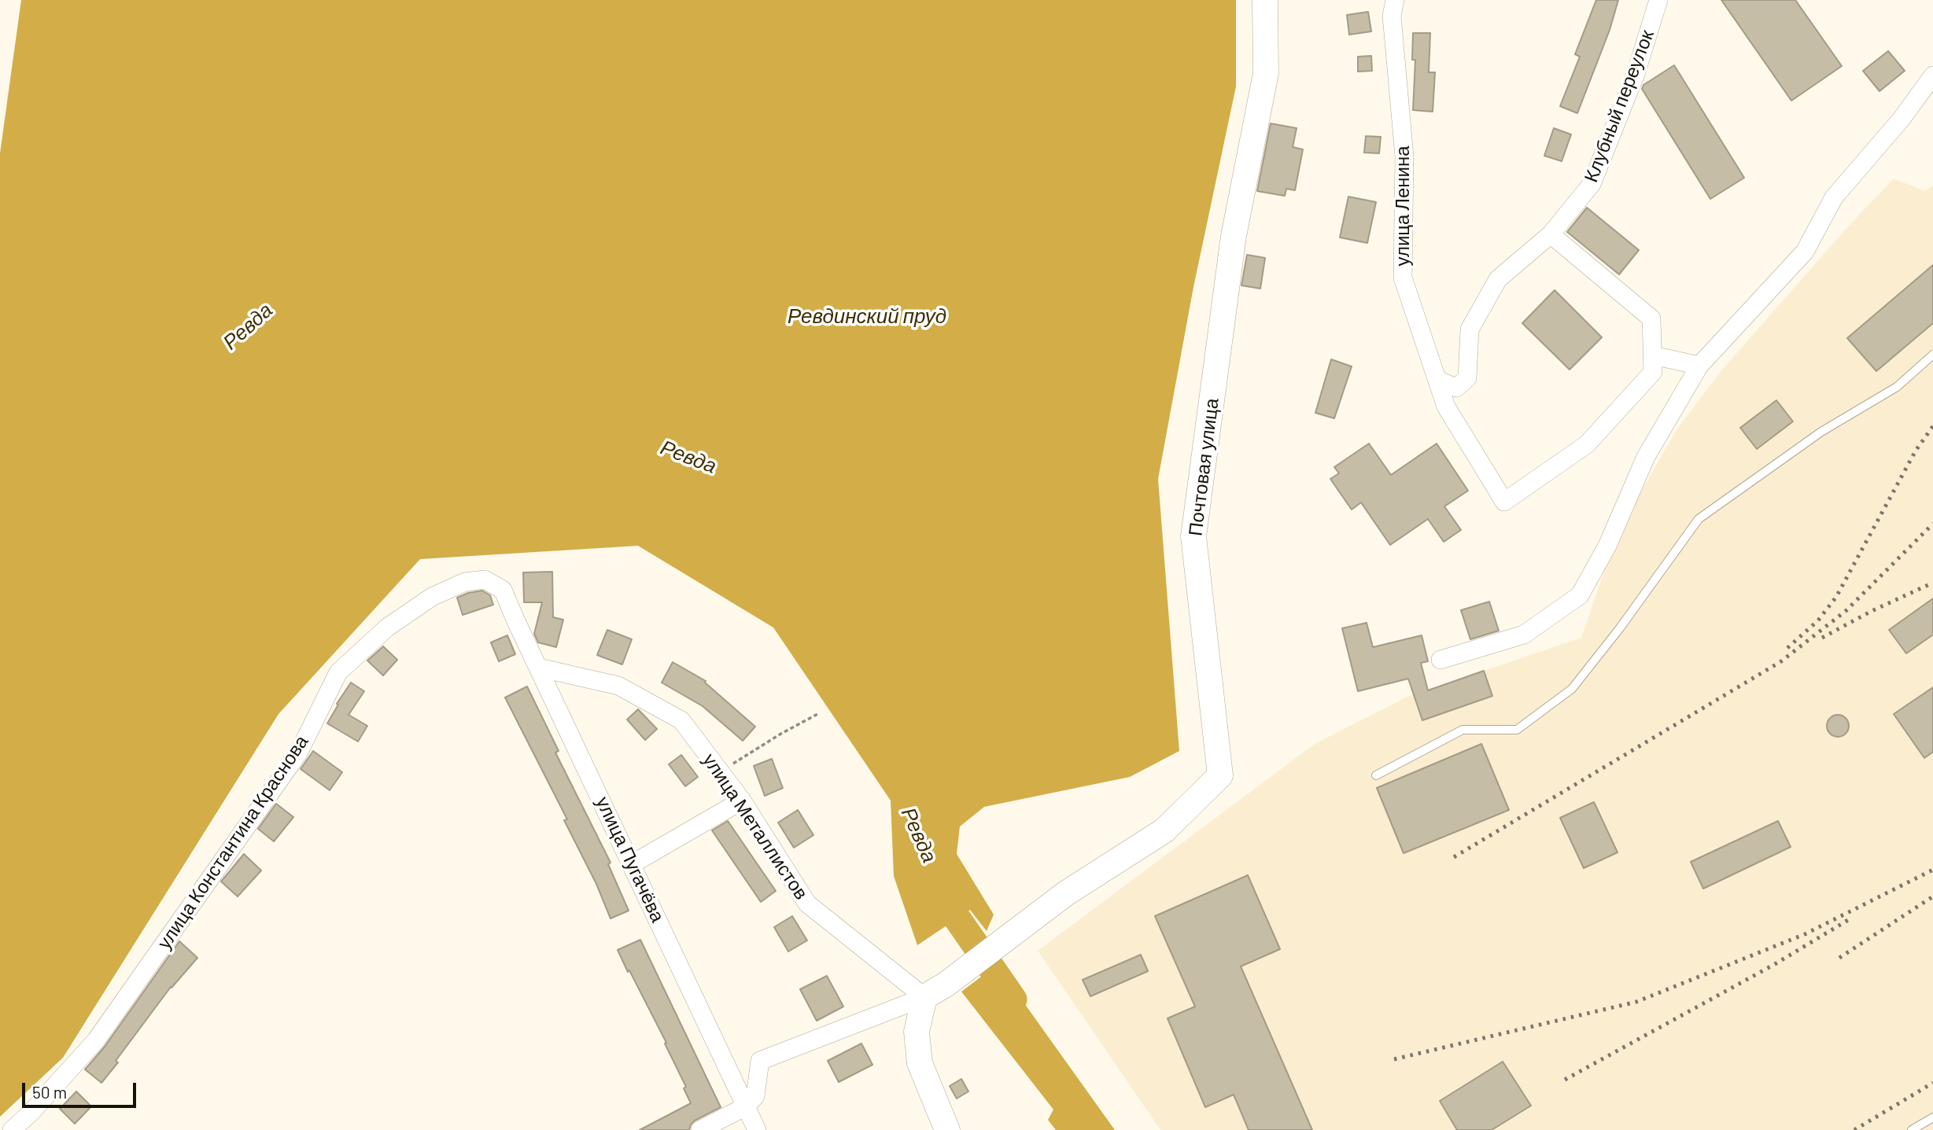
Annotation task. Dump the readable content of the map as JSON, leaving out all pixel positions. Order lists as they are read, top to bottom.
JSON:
{
  "streets": {
    "street": [
      "Клубный переулок",
      "улица Ленина",
      "Почтовая улица",
      "улица Металлистов",
      "улица Константина Краснова",
      "улица Пугачёва"
    ]
  },
  "crossings": [
    ["Клубный переулок", "улица Ленина"],
    ["Почтовая улица", "улица Металлистов"],
    ["улица Металлистов", "улица Пугачёва"],
    ["улица Константина Краснова", "улица Пугачёва"]
  ],
  "water": ["Ревдинский пруд", "Ревда"],
  "scale_bar": "50 m"
}
